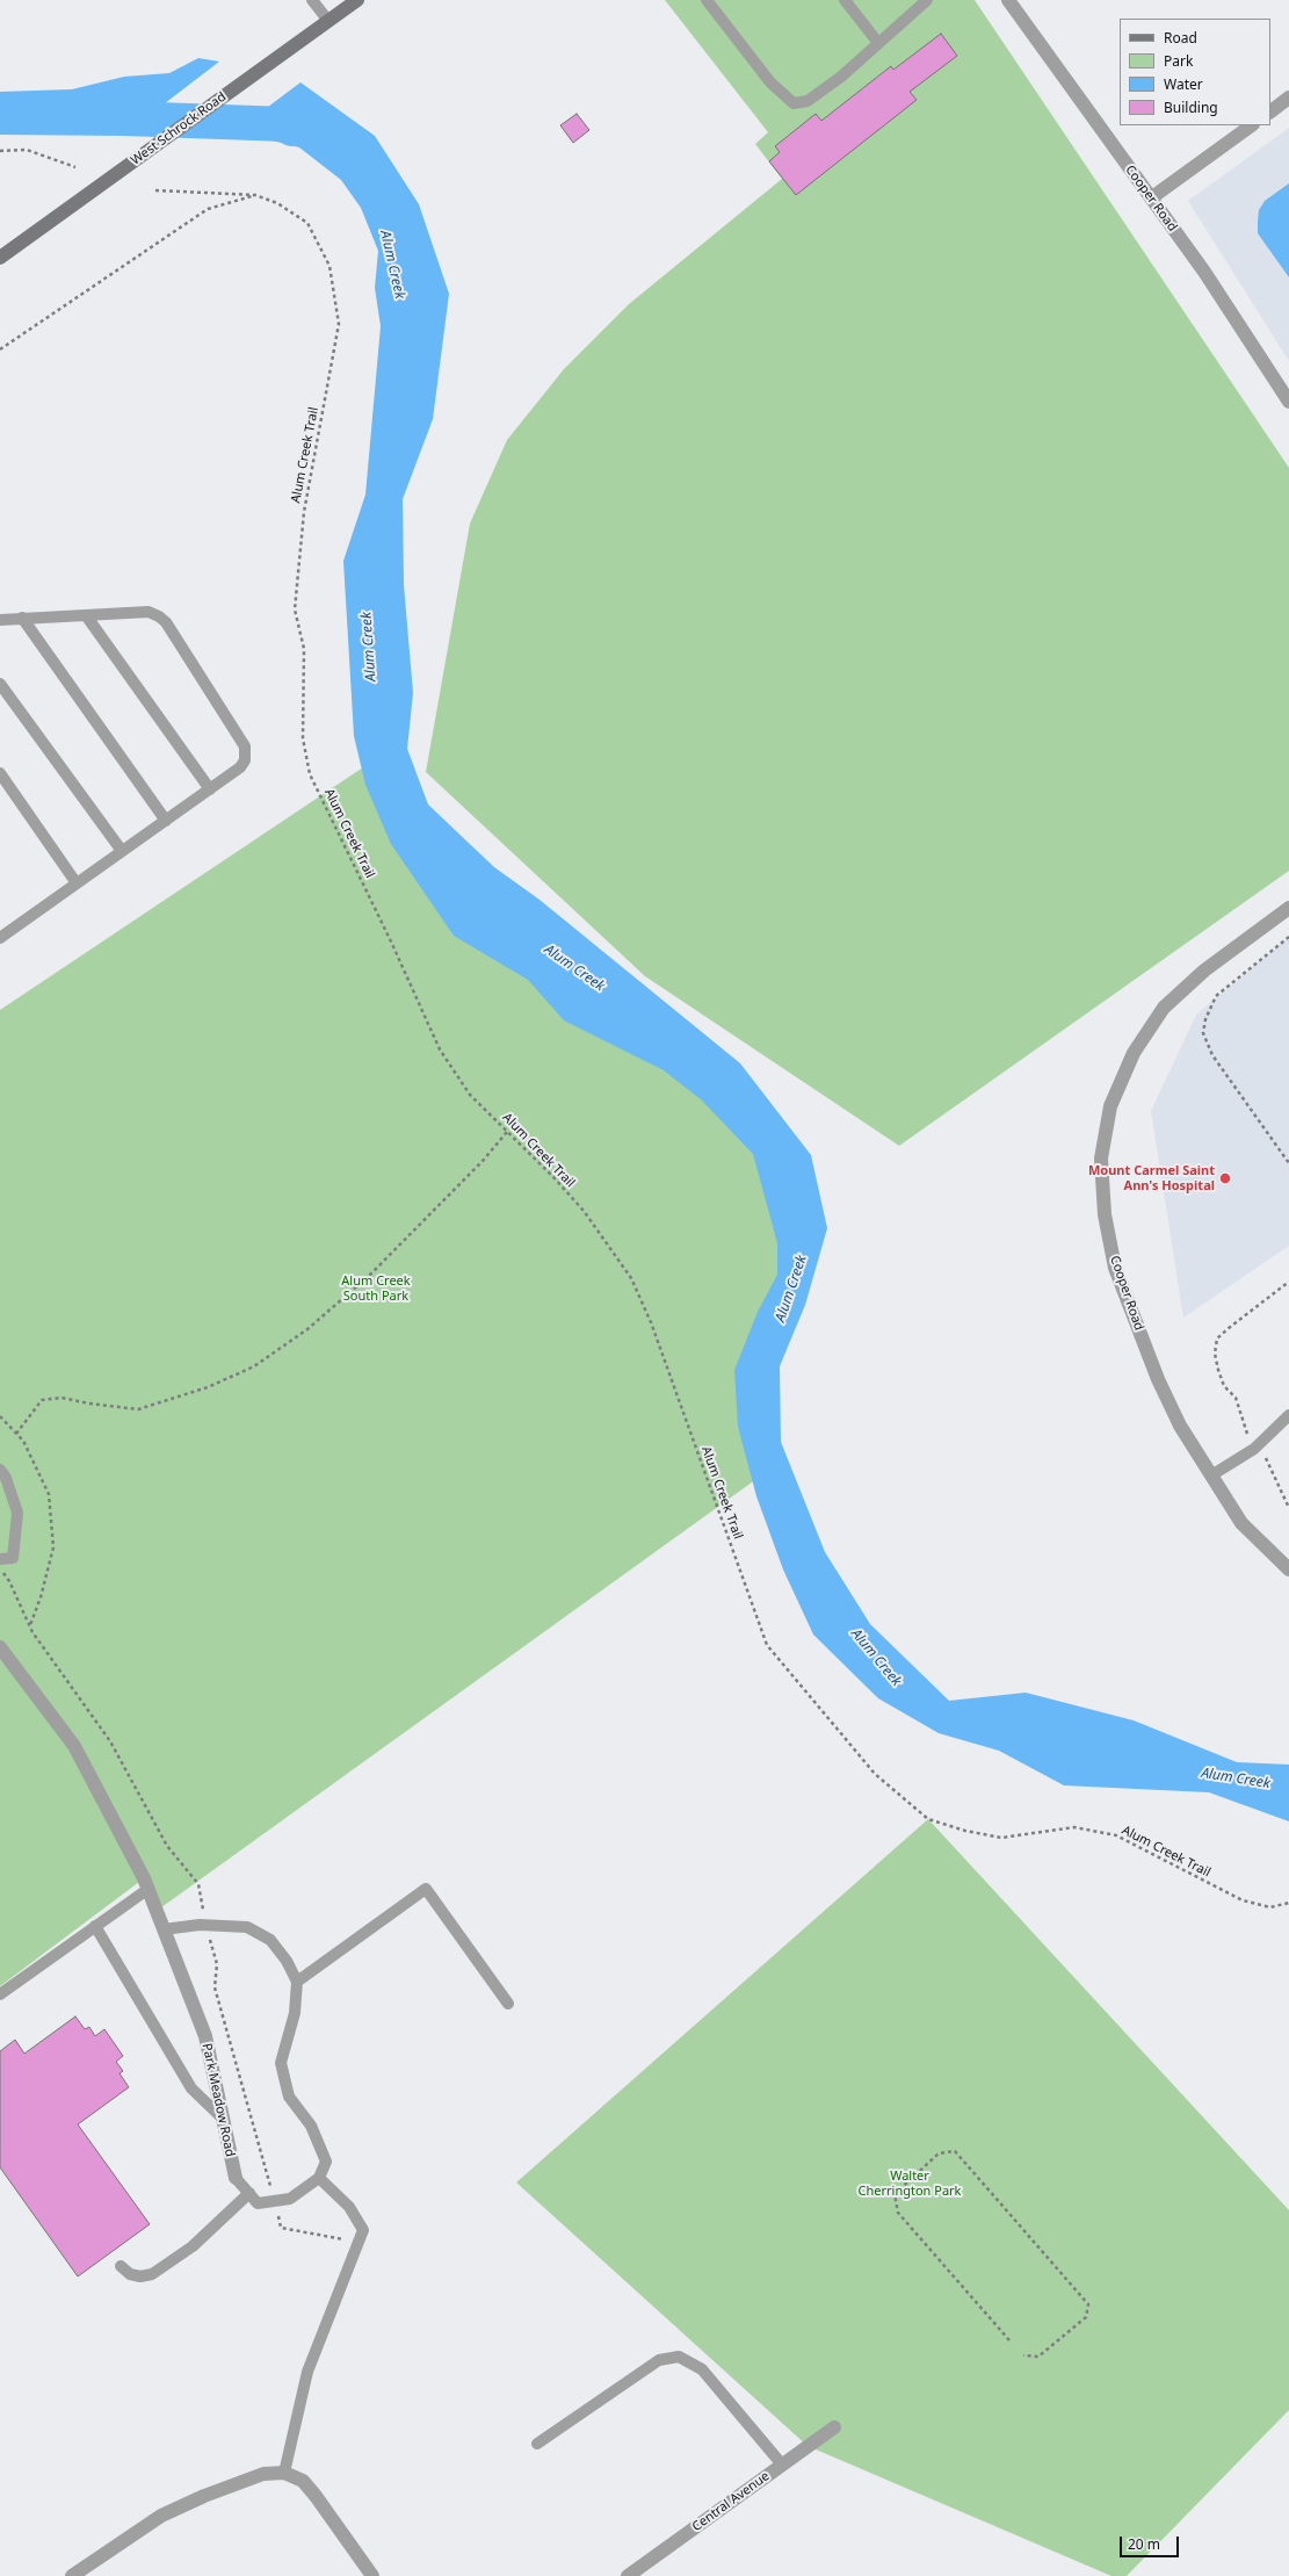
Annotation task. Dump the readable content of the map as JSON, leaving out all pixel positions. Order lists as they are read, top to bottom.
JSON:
{
  "streets": {
    "main road": ["West Schrock Road"],
    "street": ["Cooper Road", "Park Meadow Road", "Central Avenue"],
    "path": ["Alum Creek Trail"]
  },
  "water": ["Alum Creek"],
  "parks": ["Alum Creek South Park", "Walter Cherrington Park"],
  "places": ["Mount Carmel Saint Ann's Hospital"],
  "legend": [
    "Road",
    "Park",
    "Water",
    "Building"
  ],
  "scale_bar": "20 m"
}
